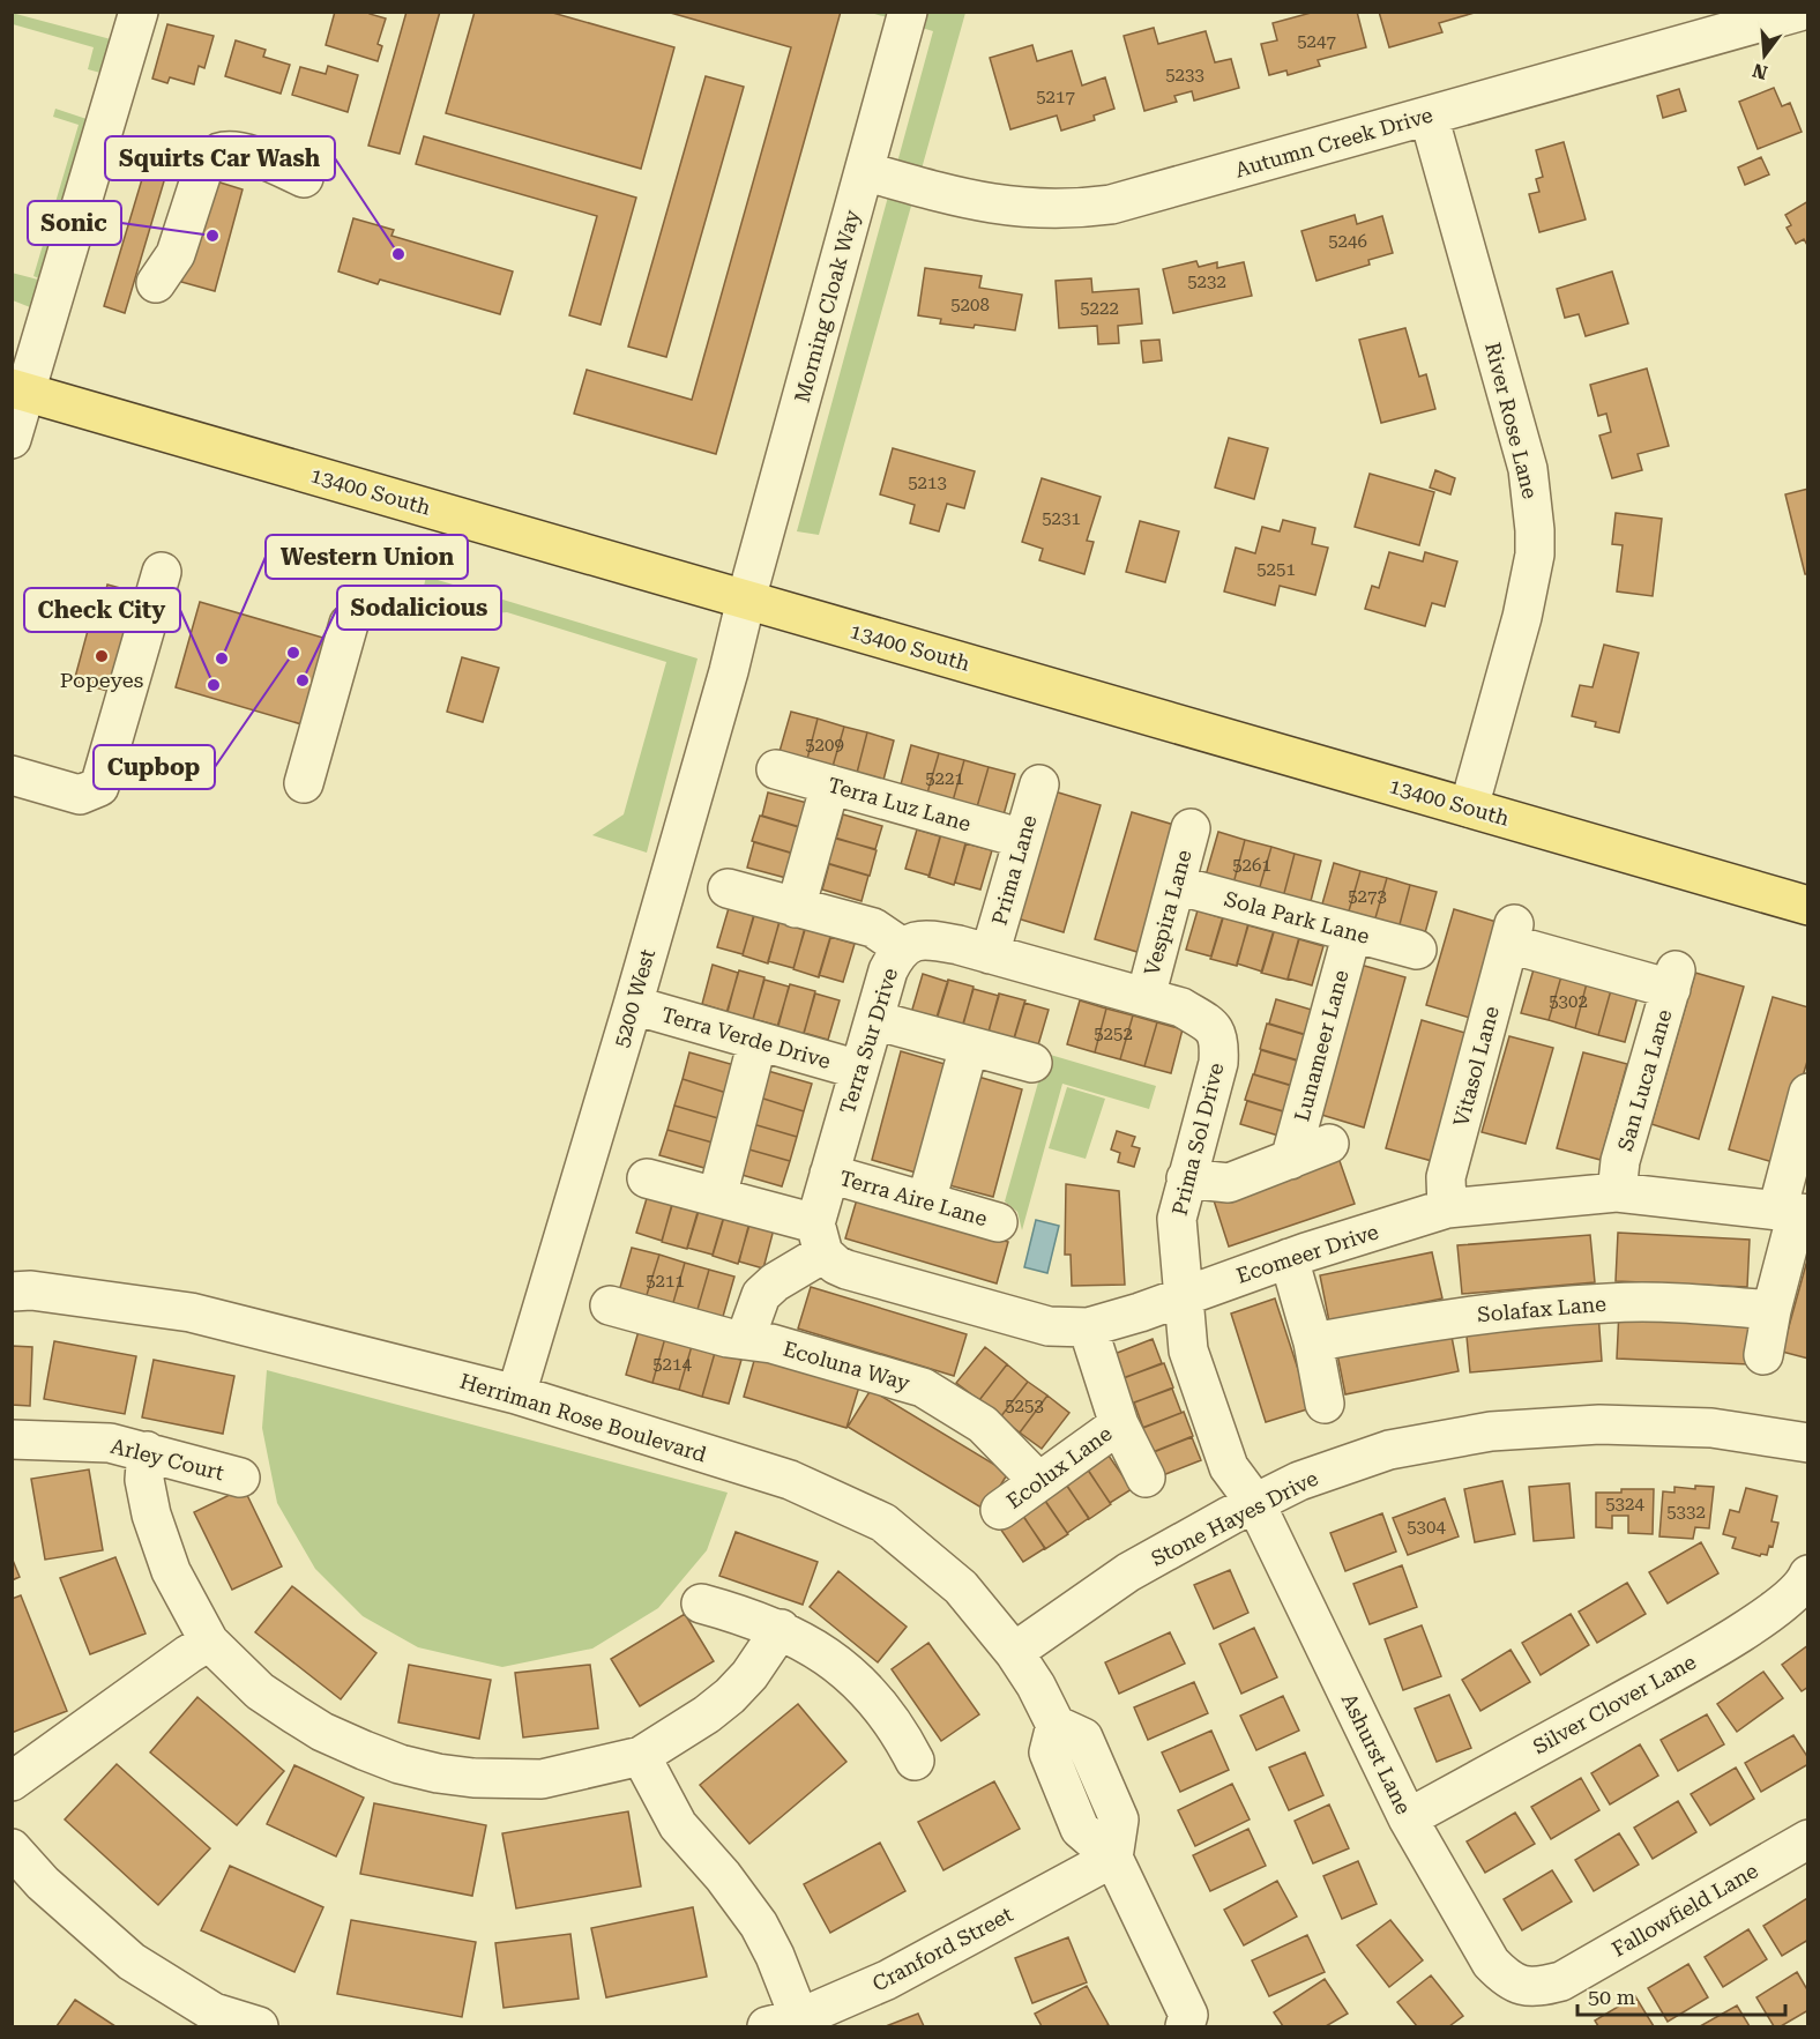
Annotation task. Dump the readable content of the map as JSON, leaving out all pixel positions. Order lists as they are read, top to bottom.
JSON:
{
  "streets": {
    "main road": ["13400 South"],
    "street": [
      "Autumn Creek Drive",
      "Morning Cloak Way",
      "River Rose Lane",
      "Terra Luz Lane",
      "Prima Lane",
      "Vespira Lane",
      "Sola Park Lane",
      "5200 West",
      "Terra Verde Drive",
      "Terra Sur Drive",
      "Lunameer Lane",
      "Vitasol Lane",
      "San Luca Lane",
      "Prima Sol Drive",
      "Terra Aire Lane",
      "Ecomeer Drive",
      "Solafax Lane",
      "Ecoluna Way",
      "Herriman Rose Boulevard",
      "Arley Court",
      "Ecolux Lane",
      "Stone Hayes Drive",
      "Silver Clover Lane",
      "Ashurst Lane",
      "Fallowfield Lane",
      "Cranford Street"
    ]
  },
  "crossings": [
    ["Autumn Creek Drive", "Morning Cloak Way"],
    ["Autumn Creek Drive", "River Rose Lane"],
    ["Morning Cloak Way", "13400 South"],
    ["Morning Cloak Way", "5200 West"],
    ["River Rose Lane", "13400 South"],
    ["13400 South", "5200 West"],
    ["Terra Luz Lane", "Prima Lane"],
    ["Prima Lane", "Terra Sur Drive"],
    ["Vespira Lane", "Sola Park Lane"],
    ["Vespira Lane", "Terra Sur Drive"],
    ["Sola Park Lane", "Lunameer Lane"],
    ["5200 West", "Terra Verde Drive"],
    ["5200 West", "Herriman Rose Boulevard"],
    ["Terra Verde Drive", "Terra Sur Drive"],
    ["Terra Sur Drive", "Prima Sol Drive"],
    ["Terra Sur Drive", "Terra Aire Lane"],
    ["Terra Sur Drive", "Ecomeer Drive"],
    ["Lunameer Lane", "Prima Sol Drive"],
    ["Vitasol Lane", "San Luca Lane"],
    ["Vitasol Lane", "Ecomeer Drive"],
    ["San Luca Lane", "Ecomeer Drive"],
    ["Prima Sol Drive", "Ecomeer Drive"],
    ["Prima Sol Drive", "Stone Hayes Drive"],
    ["Prima Sol Drive", "Ashurst Lane"],
    ["Ecoluna Way", "Ecolux Lane"],
    ["Herriman Rose Boulevard", "Stone Hayes Drive"],
    ["Herriman Rose Boulevard", "Cranford Street"],
    ["Stone Hayes Drive", "Ashurst Lane"],
    ["Silver Clover Lane", "Ashurst Lane"],
    ["Ashurst Lane", "Fallowfield Lane"]
  ],
  "places": [
    "Sonic",
    "Squirts Car Wash",
    "Cupbop",
    "Popeyes",
    "Western Union",
    "Sodalicious",
    "Check City"
  ],
  "house_numbers": [
    "5247",
    "5233",
    "5217",
    "5246",
    "5232",
    "5208",
    "5222",
    "5213",
    "5231",
    "5251",
    "5209",
    "5221",
    "5261",
    "5273",
    "5302",
    "5252",
    "5211",
    "5214",
    "5253",
    "5324",
    "5332",
    "5304"
  ],
  "scale_bar": "50 m",
  "north": "bottom"
}
